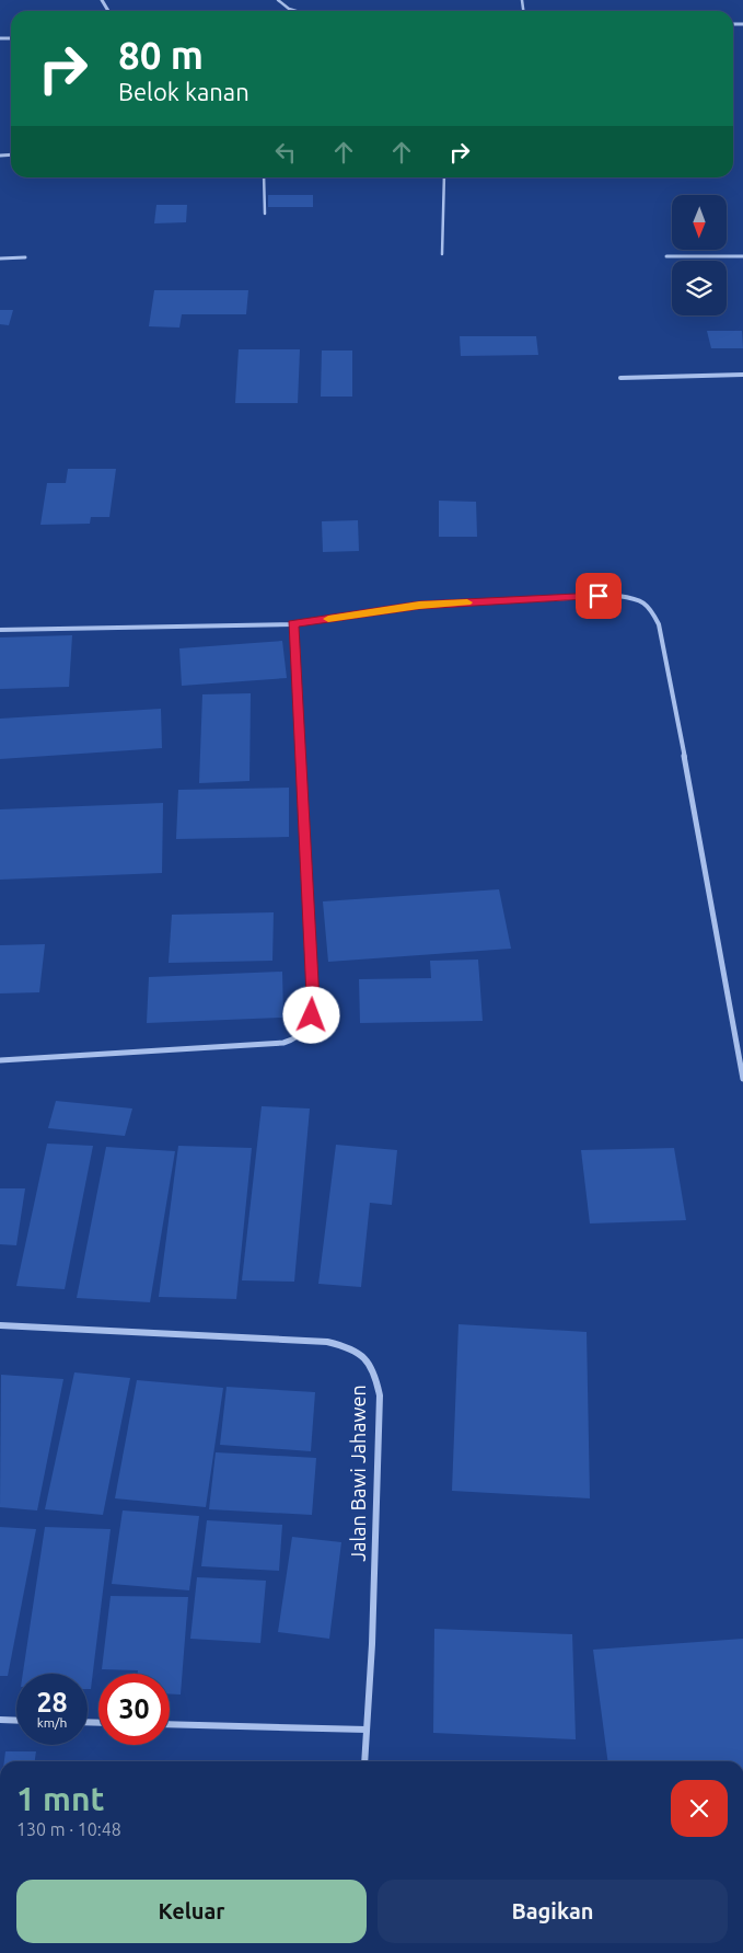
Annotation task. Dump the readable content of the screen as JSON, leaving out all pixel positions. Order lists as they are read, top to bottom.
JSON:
{
  "streets": {
    "street": ["Jalan Bawi Jahawen"]
  },
  "north": "bottom",
  "page": {
    "turn": ["80 m", "Belok kanan"],
    "speed": "28 km/h",
    "limit": "30",
    "heading": ["1 mnt", "130 m · 10:48"],
    "buttons": ["Keluar", "Bagikan"]
  }
}
